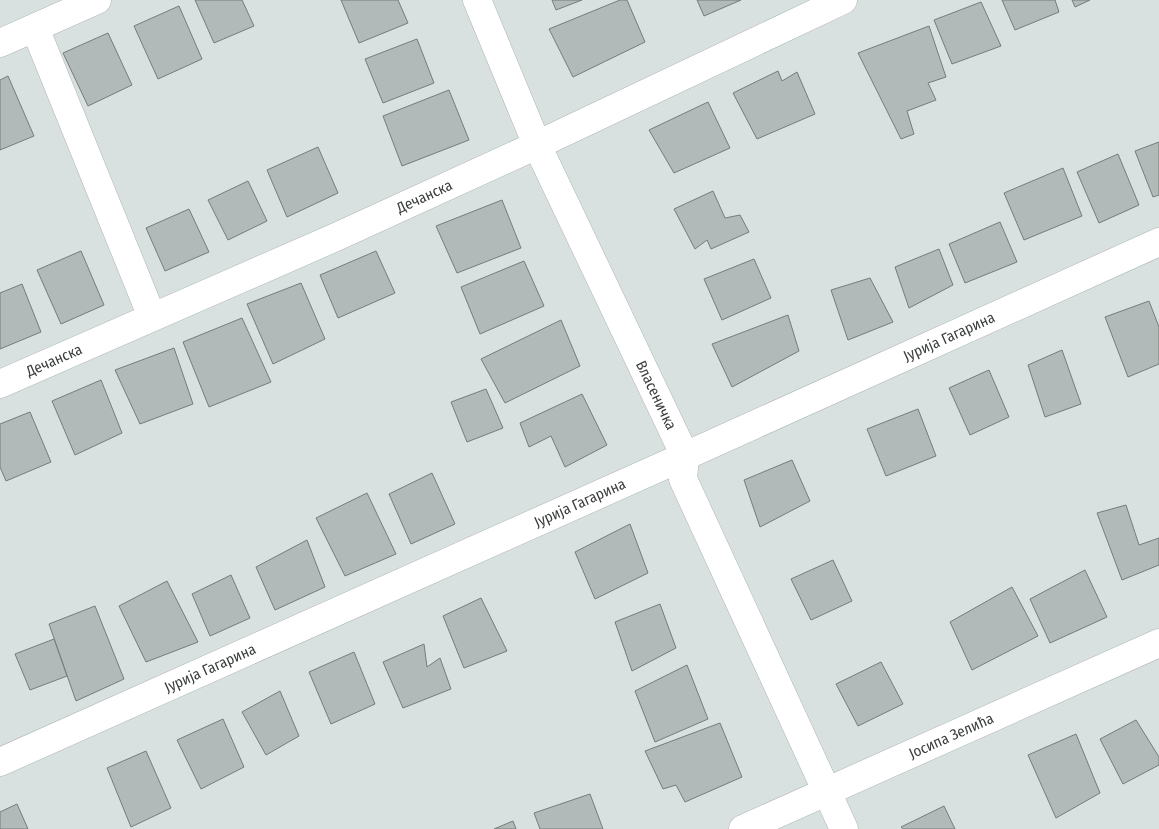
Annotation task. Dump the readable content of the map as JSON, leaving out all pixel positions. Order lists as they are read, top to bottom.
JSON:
{
  "streets": {
    "street": [
      "Дечанска",
      "Јурија Гагарина",
      "Власеничка",
      "Јосипа Зелића"
    ]
  },
  "crossings": [
    ["Дечанска", "Власеничка"],
    ["Јурија Гагарина", "Власеничка"],
    ["Власеничка", "Јосипа Зелића"]
  ]
}
